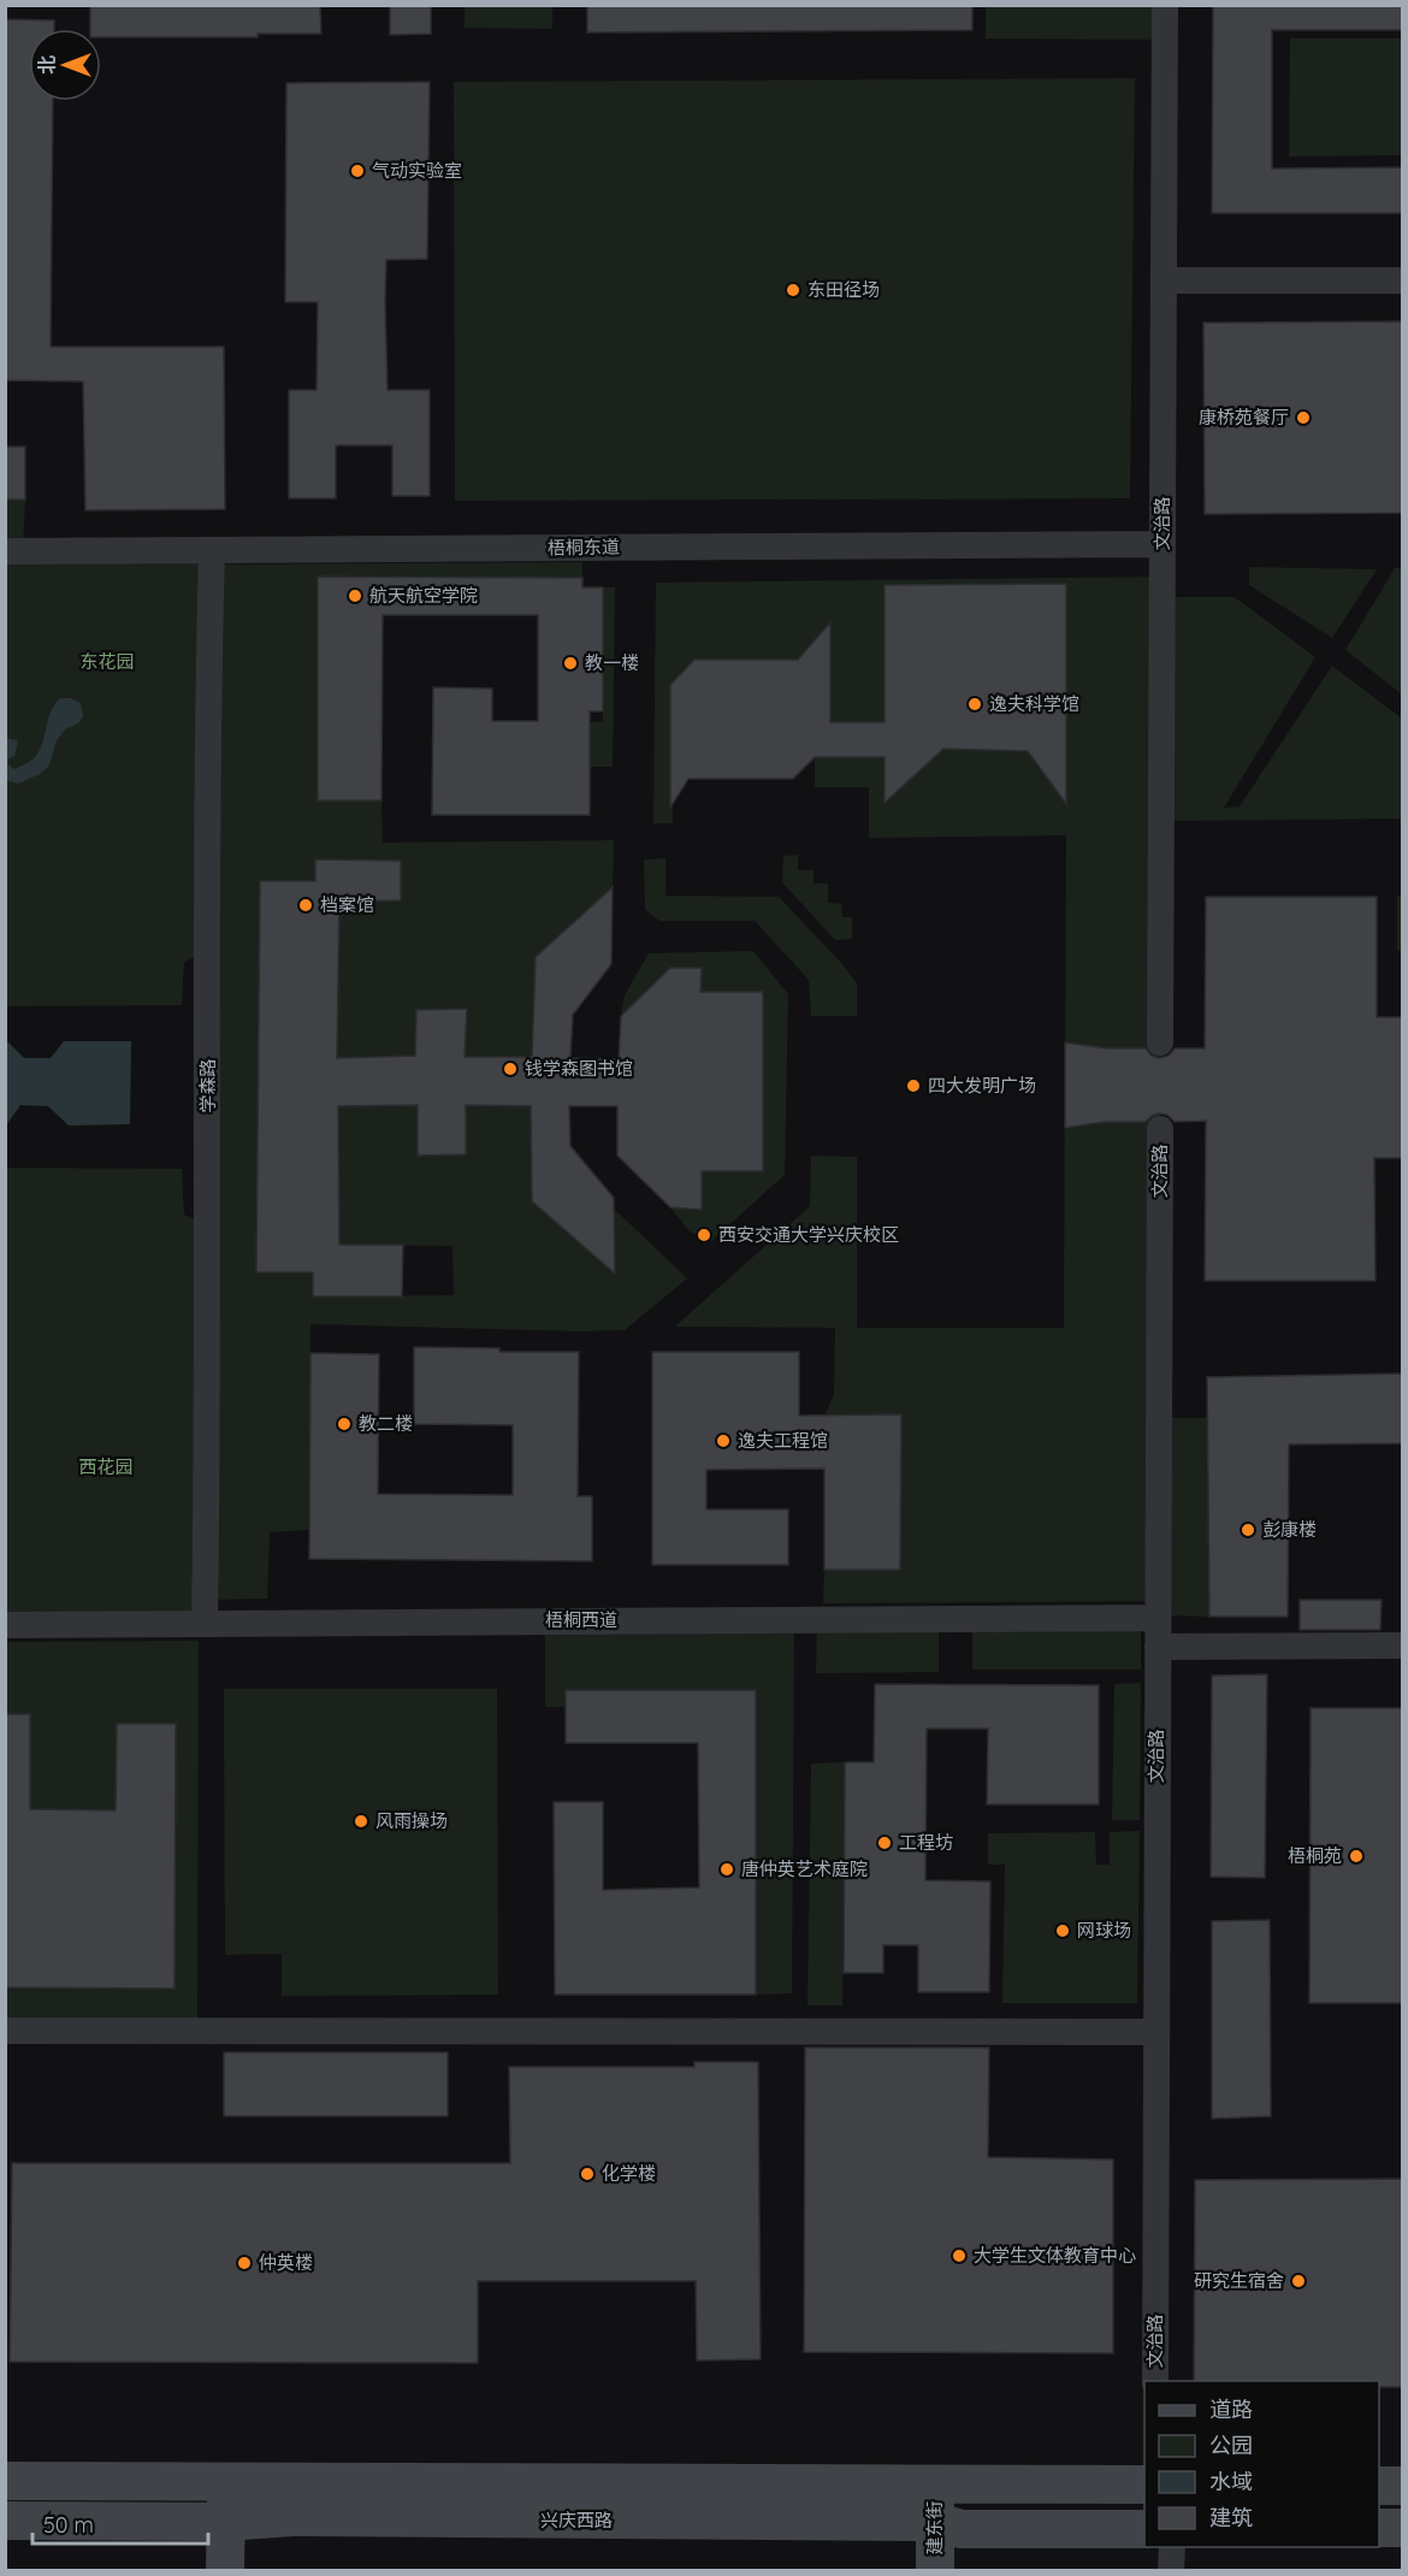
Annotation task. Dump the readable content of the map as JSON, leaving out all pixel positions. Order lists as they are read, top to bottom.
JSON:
{
  "streets": {
    "main road": ["兴庆西路", "建东街"],
    "street": [
      "文治路",
      "梧桐东道",
      "学森路",
      "梧桐西道"
    ]
  },
  "crossings": [
    ["文治路", "梧桐东道"],
    ["文治路", "梧桐西道"],
    ["梧桐东道", "学森路"],
    ["学森路", "梧桐西道"],
    ["兴庆西路", "建东街"]
  ],
  "parks": ["东花园", "西花园"],
  "places": [
    "气动实验室",
    "东田径场",
    "康桥苑餐厅",
    "航天航空学院",
    "教一楼",
    "逸夫科学馆",
    "档案馆",
    "钱学森图书馆",
    "四大发明广场",
    "西安交通大学兴庆校区",
    "教二楼",
    "逸夫工程馆",
    "彭康楼",
    "风雨操场",
    "工程坊",
    "梧桐苑",
    "唐仲英艺术庭院",
    "网球场",
    "化学楼",
    "大学生文体教育中心",
    "仲英楼",
    "研究生宿舍"
  ],
  "legend": [
    "道路",
    "公园",
    "水域",
    "建筑"
  ],
  "scale_bar": "50 m",
  "north": "left"
}
